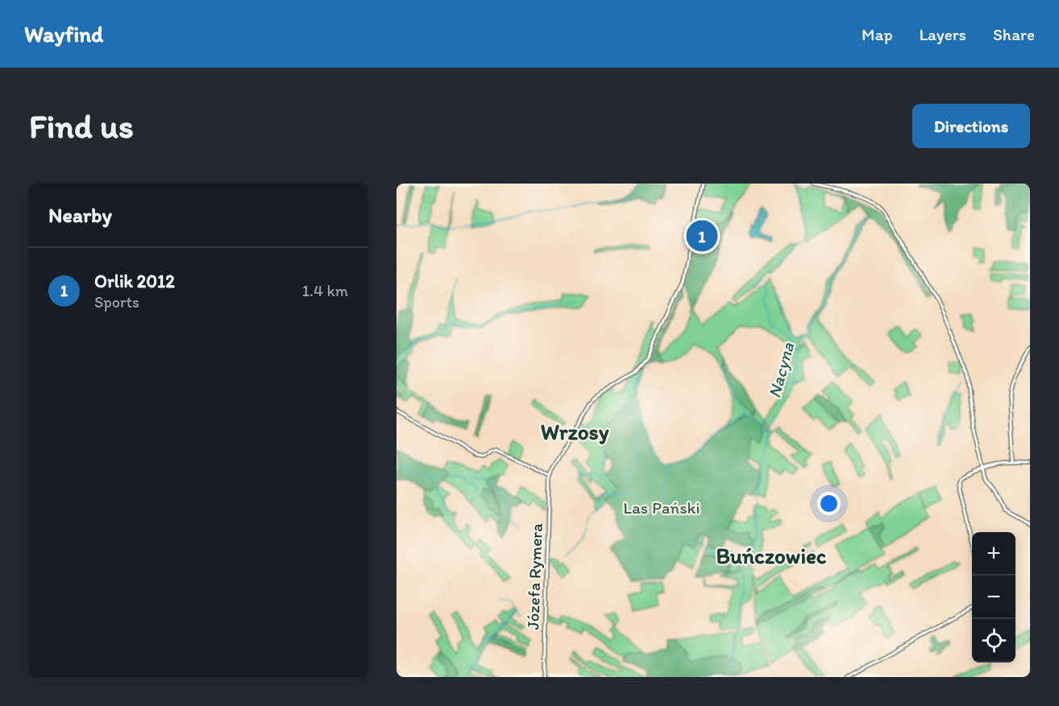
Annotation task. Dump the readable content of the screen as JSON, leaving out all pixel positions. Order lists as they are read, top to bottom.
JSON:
{
  "streets": {
    "street": ["Józefa Rymera"]
  },
  "districts": ["Wrzosy", "Buńczowiec"],
  "water": ["Nacyna"],
  "parks": ["Las Pański"],
  "page": {
    "header": "Wayfind",
    "nav": ["Map", "Layers", "Share"],
    "buttons": "Directions",
    "title": "Find us",
    "heading": "Nearby",
    "pins": "1",
    "list": [
      {
        "mark": "1",
        "name": "Orlik 2012",
        "note": "Sports",
        "value": "1.4 km"
      }
    ],
    "map_buttons": ["+", "−"]
  }
}
